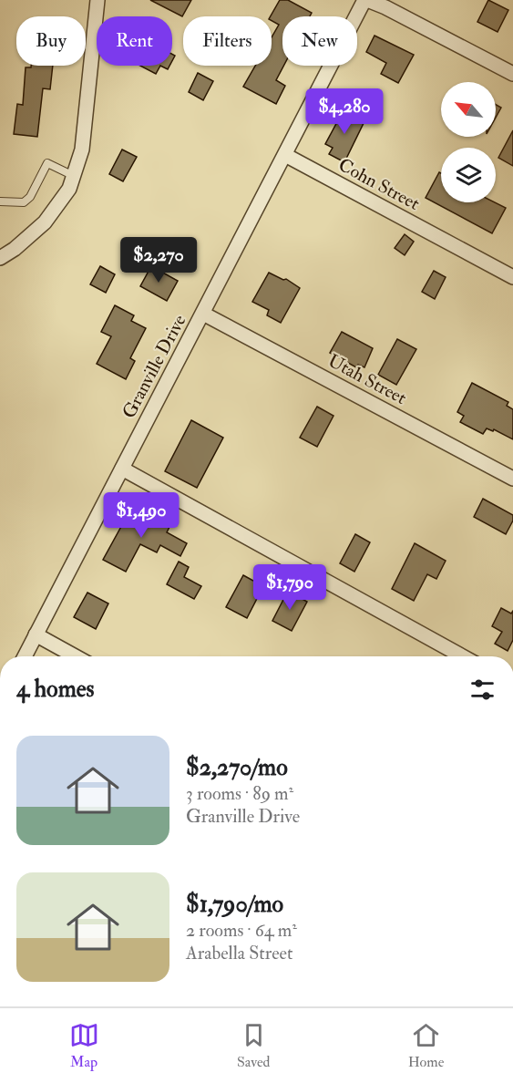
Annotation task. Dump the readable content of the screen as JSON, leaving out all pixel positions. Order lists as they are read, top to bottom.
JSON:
{
  "streets": {
    "street": ["Cohn Street", "Granville Drive", "Utah Street"]
  },
  "crossings": [
    ["Cohn Street", "Granville Drive"],
    ["Granville Drive", "Utah Street"]
  ],
  "north": "top left",
  "page": {
    "chip": [
      "Buy",
      "Rent",
      "Filters",
      "New"
    ],
    "price": [
      "$4,280",
      "$2,270",
      "$1,490",
      "$1,790"
    ],
    "heading": "4 homes",
    "list": [
      {
        "name": "$2,270/mo",
        "note": "3 rooms · 89 m² · Granville Drive"
      },
      {
        "name": "$1,790/mo",
        "note": "2 rooms · 64 m² · Arabella Street"
      }
    ],
    "tabs": ["Map", "Saved", "Home"]
  }
}
